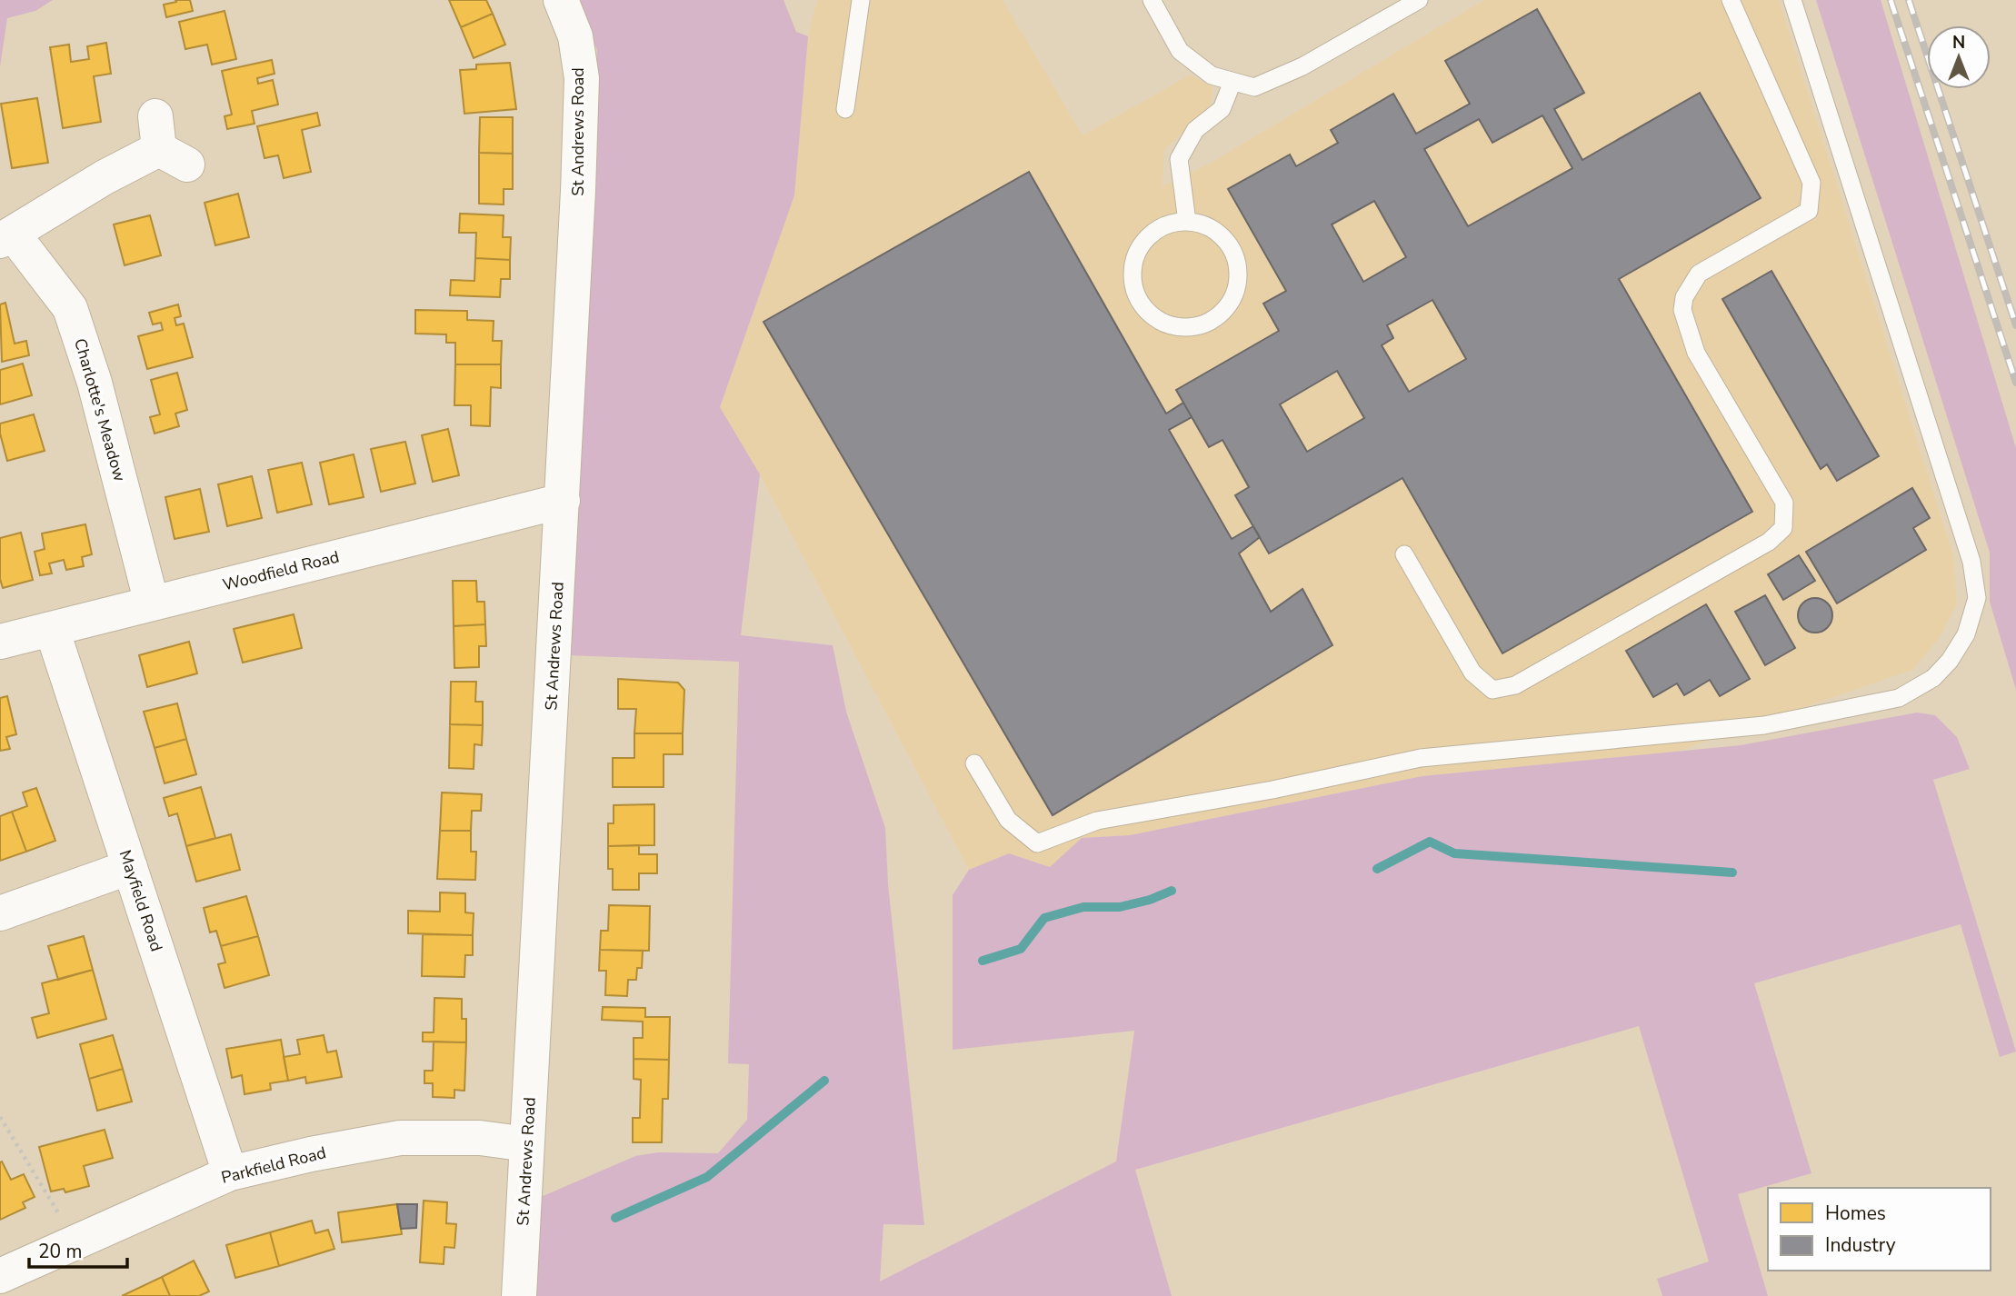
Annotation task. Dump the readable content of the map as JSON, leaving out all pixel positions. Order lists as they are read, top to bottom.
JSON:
{
  "streets": {
    "street": [
      "St Andrews Road",
      "Charlotte's Meadow",
      "Woodfield Road",
      "Mayfield Road",
      "Parkfield Road"
    ]
  },
  "crossings": [
    ["St Andrews Road", "Woodfield Road"],
    ["St Andrews Road", "Parkfield Road"],
    ["Charlotte's Meadow", "Woodfield Road"],
    ["Woodfield Road", "Mayfield Road"],
    ["Mayfield Road", "Parkfield Road"]
  ],
  "legend": ["Homes", "Industry"],
  "scale_bar": "20 m",
  "north": "top"
}
